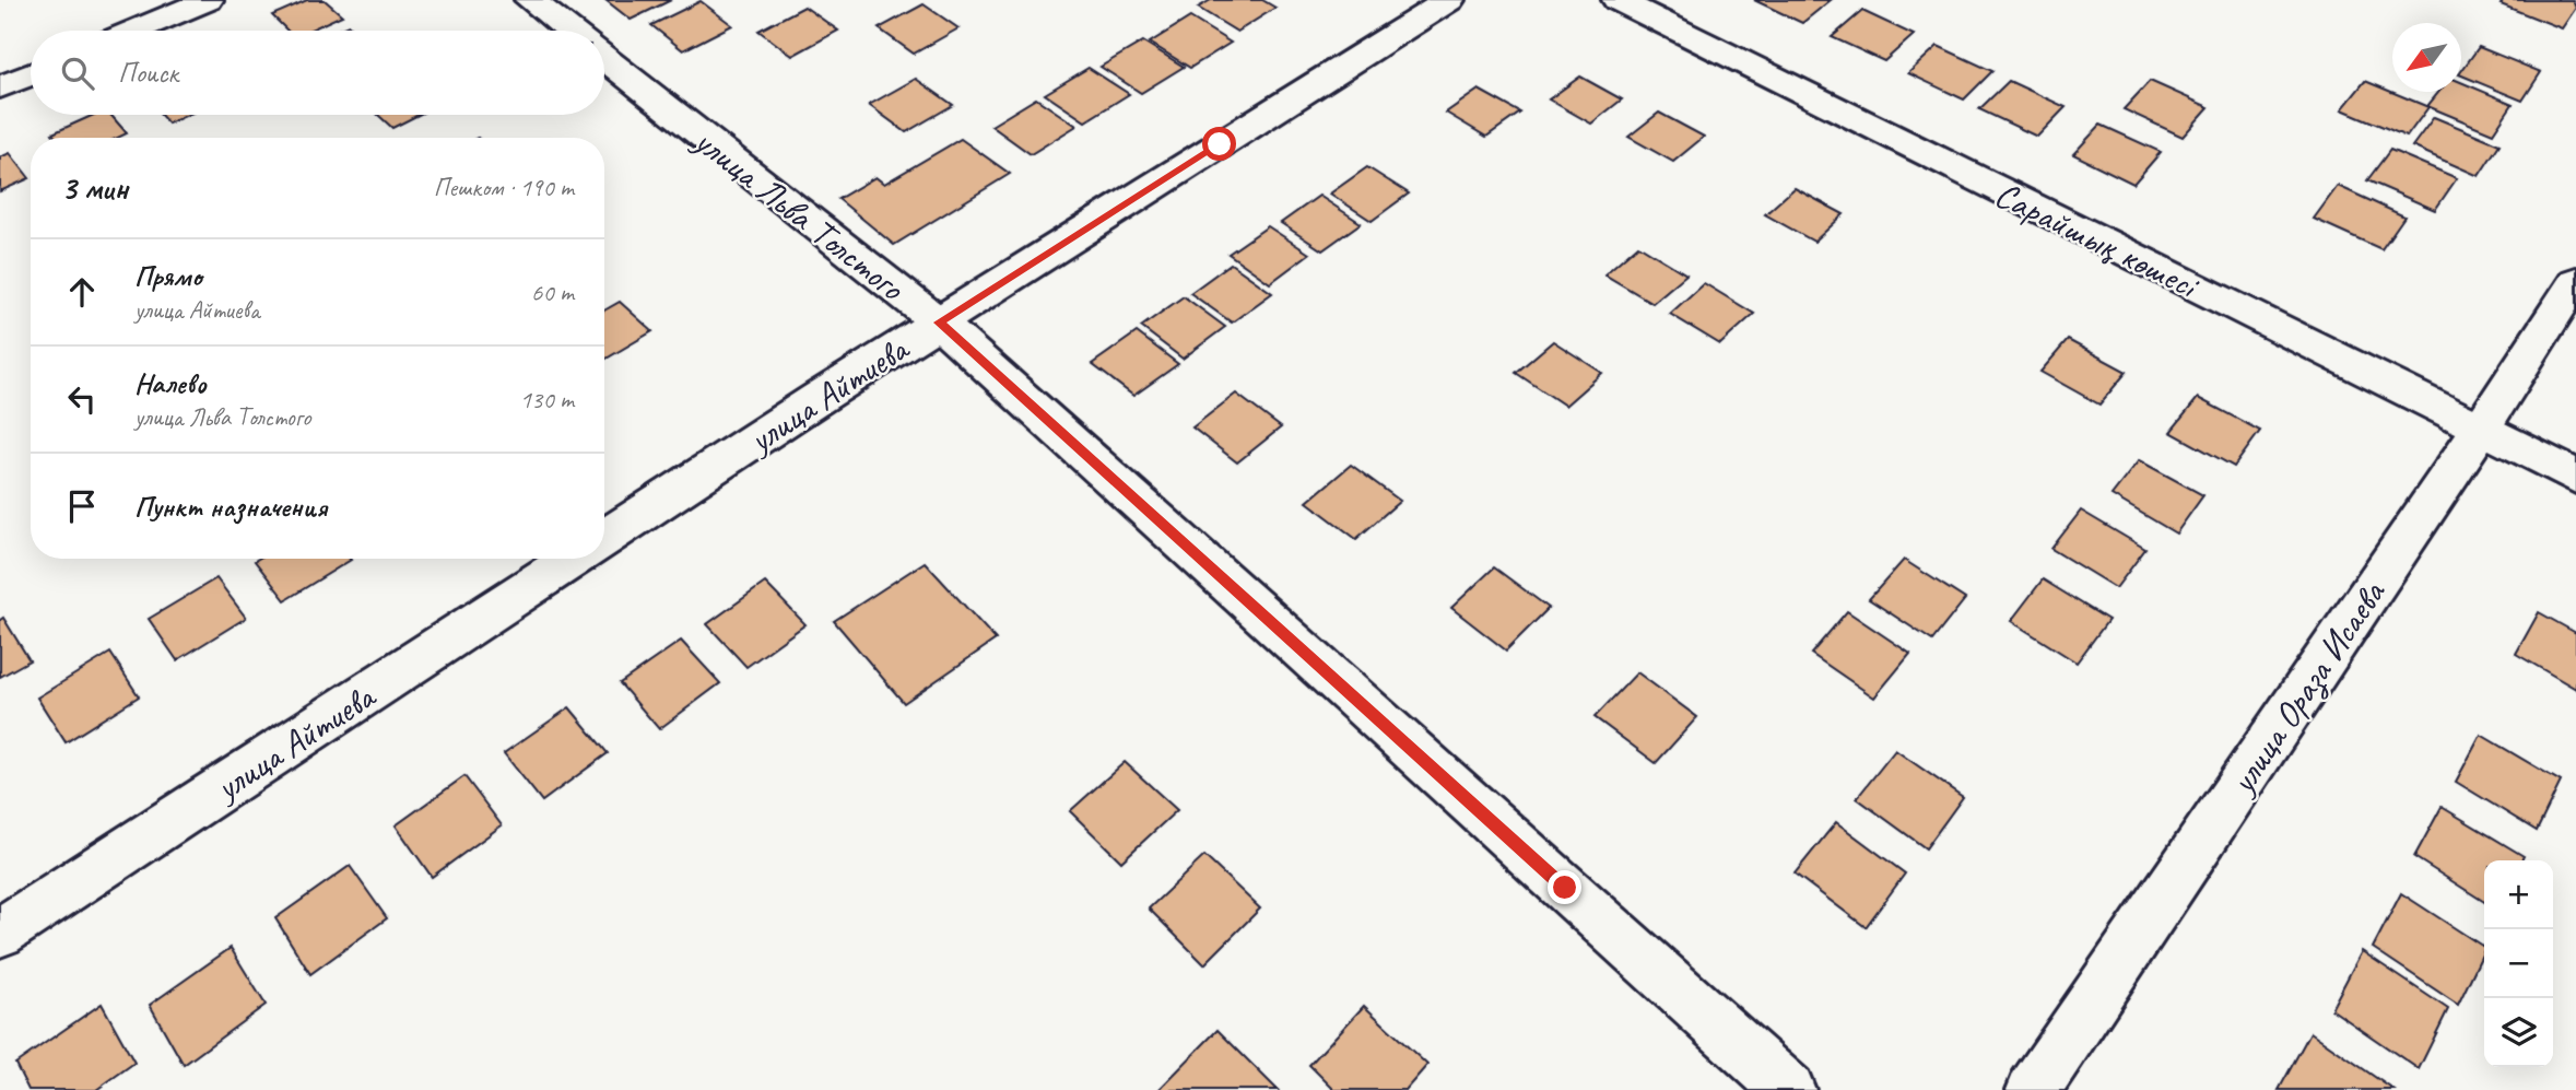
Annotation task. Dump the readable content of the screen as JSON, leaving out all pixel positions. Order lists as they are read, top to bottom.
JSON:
{
  "streets": {
    "street": [
      "улица Льва Толстого",
      "Сарайшық көшесі",
      "улица Айтиева",
      "улица Ораза Исаева"
    ]
  },
  "crossings": [
    ["улица Льва Толстого", "улица Айтиева"],
    ["Сарайшық көшесі", "улица Ораза Исаева"]
  ],
  "north": "bottom left",
  "page": {
    "search": "Поиск",
    "heading": ["3 мин", "Пешком · 190 m"],
    "list": [
      ["Прямо", "улица Айтиева", "60 m"],
      ["Налево", "улица Льва Толстого", "130 m"],
      "Пункт назначения"
    ],
    "map_buttons": ["+", "−"]
  }
}
